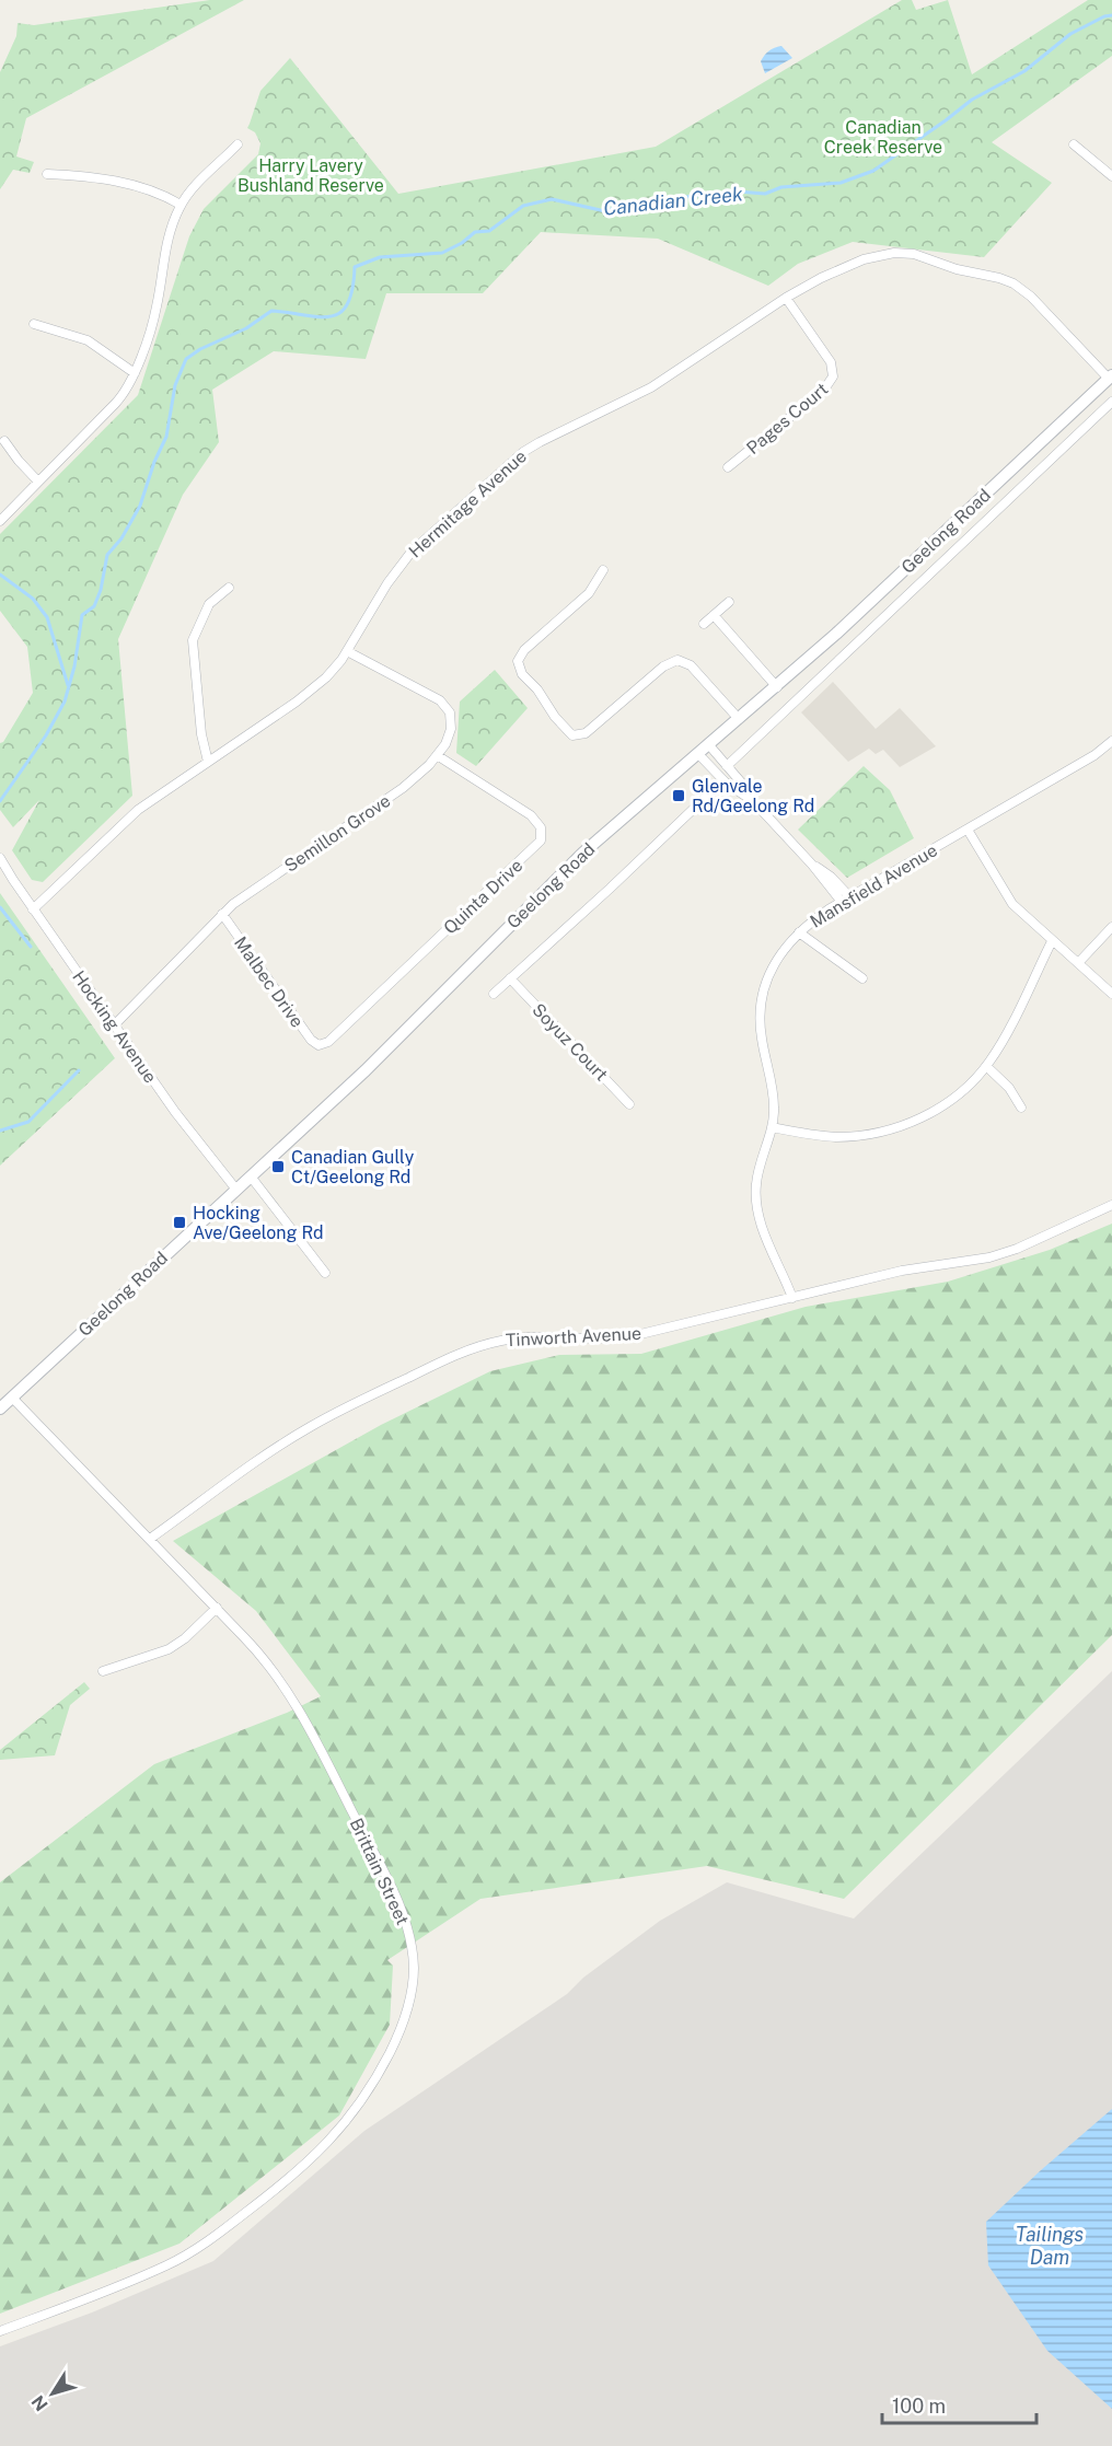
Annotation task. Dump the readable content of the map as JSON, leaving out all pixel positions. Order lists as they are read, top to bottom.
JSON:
{
  "streets": {
    "main road": ["Geelong Road"],
    "street": [
      "Pages Court",
      "Hermitage Avenue",
      "Semillon Grove",
      "Mansfield Avenue",
      "Quinta Drive",
      "Malbec Drive",
      "Hocking Avenue",
      "Soyuz Court",
      "Tinworth Avenue",
      "Brittain Street"
    ]
  },
  "crossings": [
    ["Pages Court", "Hermitage Avenue"],
    ["Hermitage Avenue", "Geelong Road"],
    ["Hermitage Avenue", "Semillon Grove"],
    ["Hermitage Avenue", "Hocking Avenue"],
    ["Geelong Road", "Hocking Avenue"],
    ["Semillon Grove", "Quinta Drive"],
    ["Semillon Grove", "Malbec Drive"],
    ["Semillon Grove", "Hocking Avenue"],
    ["Mansfield Avenue", "Tinworth Avenue"],
    ["Quinta Drive", "Malbec Drive"],
    ["Tinworth Avenue", "Brittain Street"]
  ],
  "water": ["Canadian Creek", "Tailings Dam"],
  "parks": ["Canadian Creek Reserve", "Harry Lavery Bushland Reserve"],
  "places": {
    "transit": ["Glenvale Rd/Geelong Rd", "Canadian Gully Ct/Geelong Rd", "Hocking Ave/Geelong Rd"]
  },
  "scale_bar": "100 m",
  "north": "bottom left"
}
